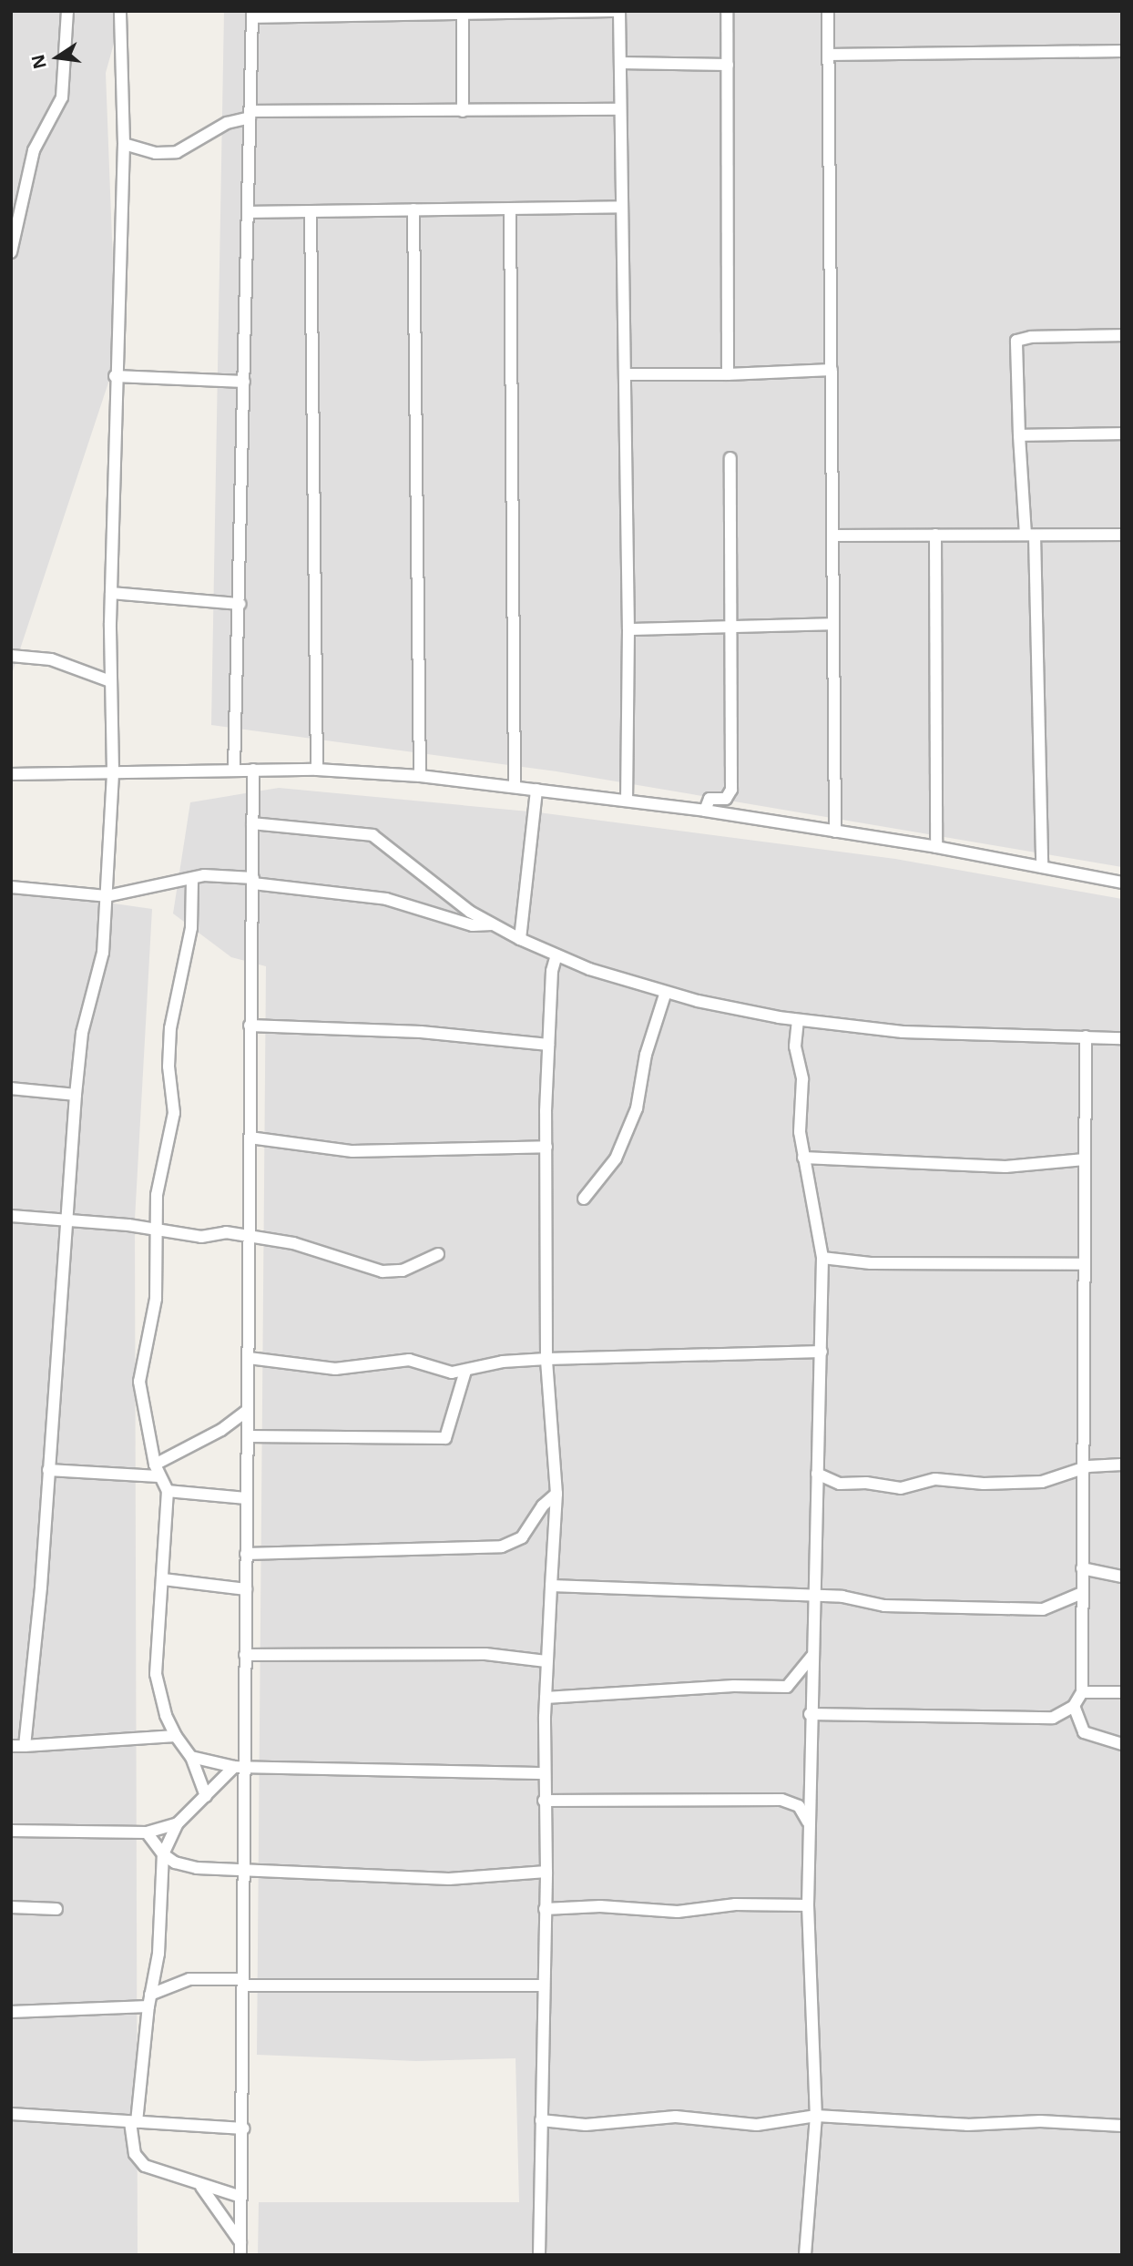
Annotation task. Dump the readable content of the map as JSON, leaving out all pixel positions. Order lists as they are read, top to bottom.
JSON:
{
  "north": "left"
}
